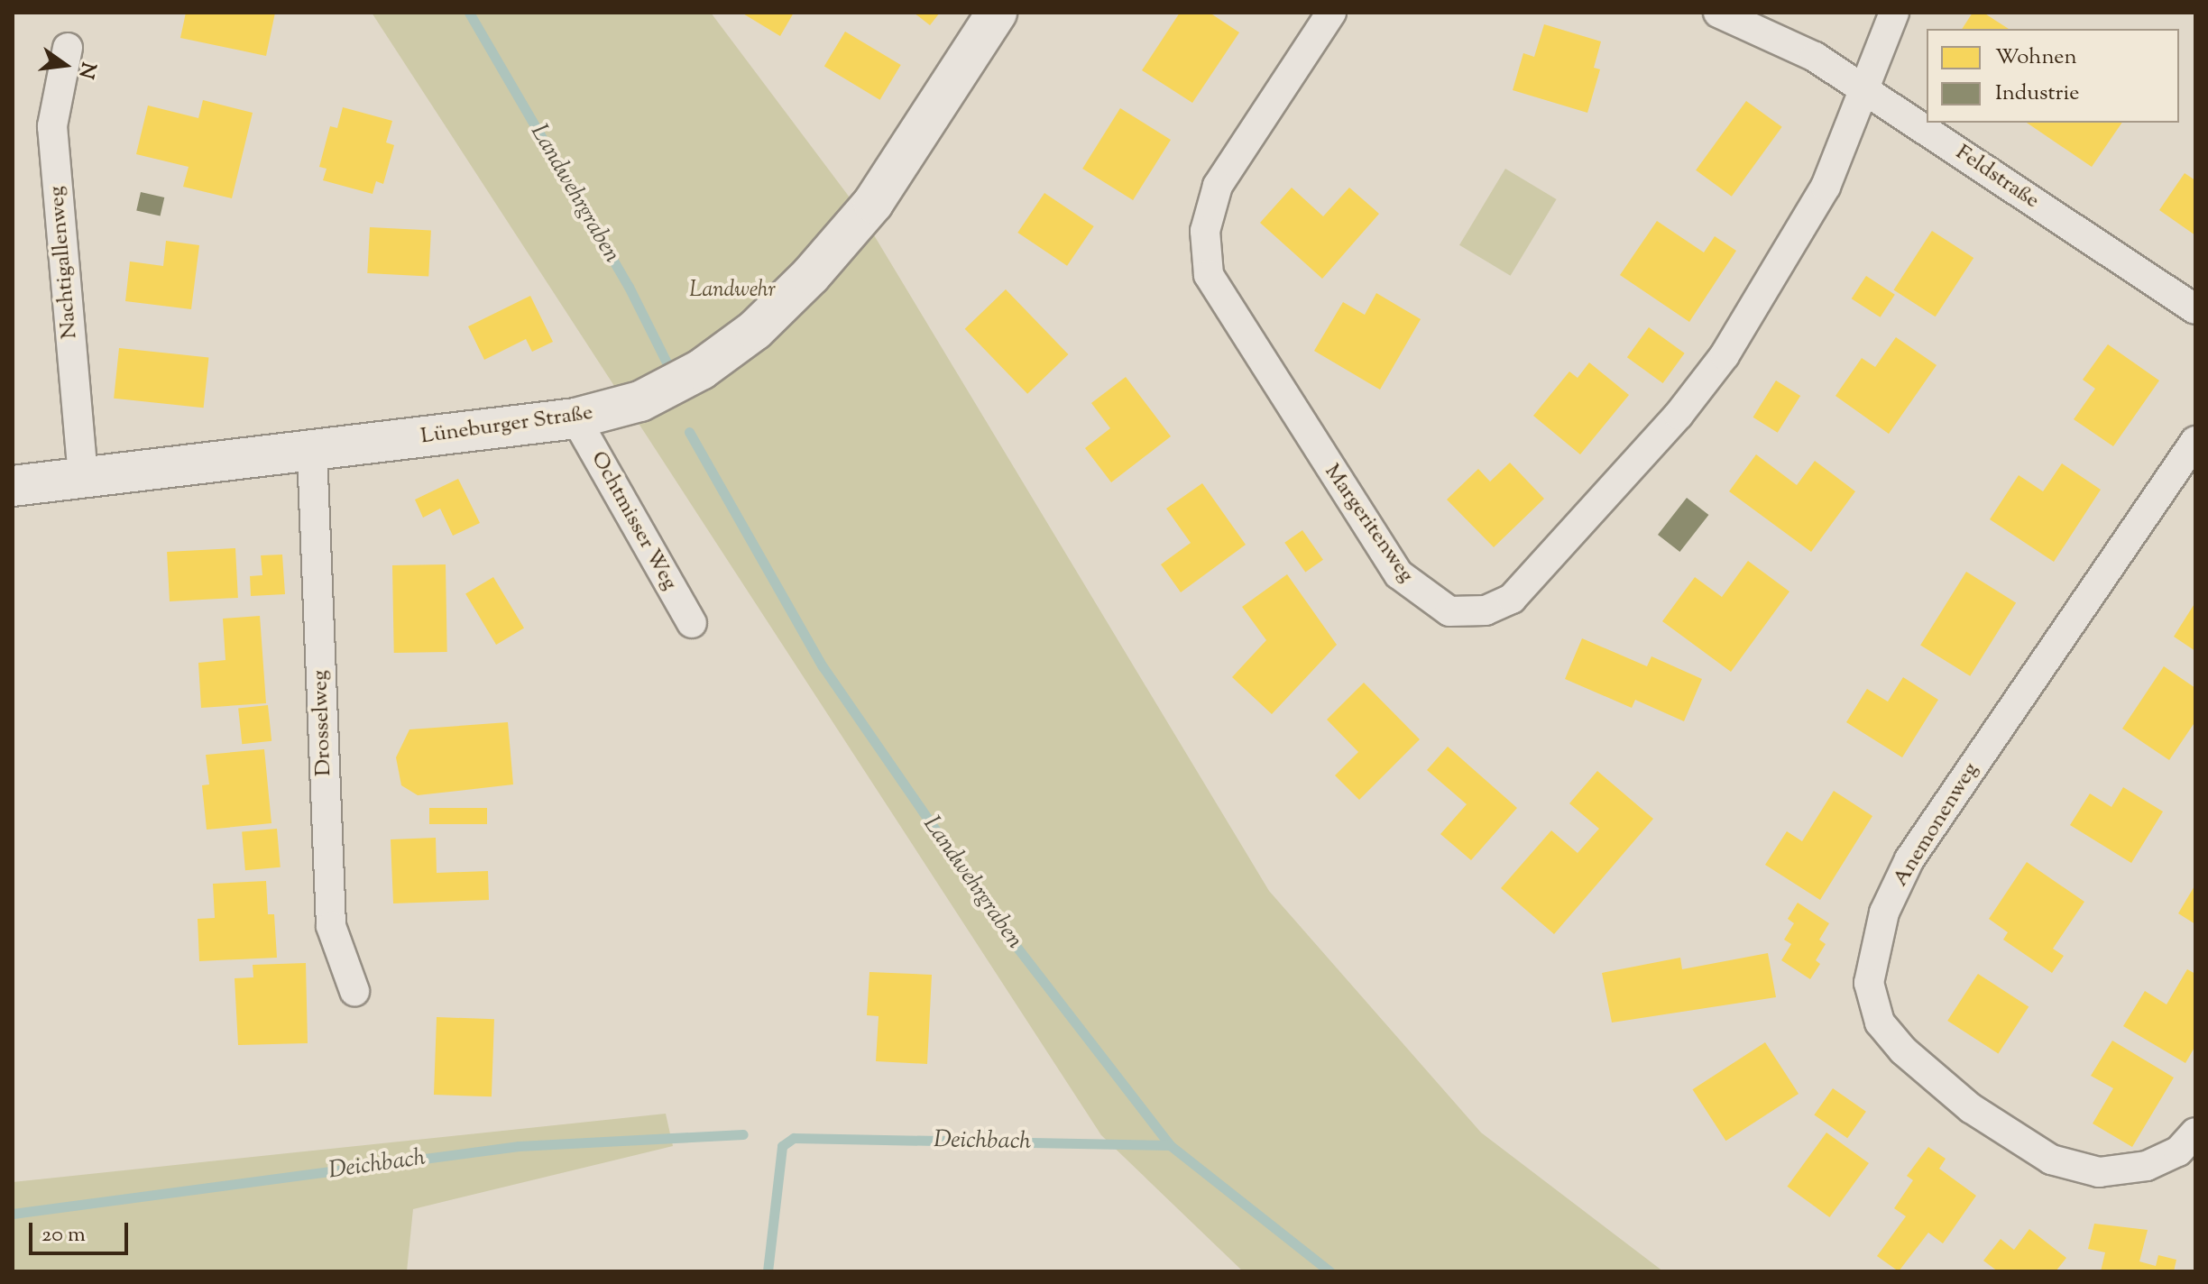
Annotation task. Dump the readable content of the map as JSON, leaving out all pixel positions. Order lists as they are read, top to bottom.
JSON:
{
  "streets": {
    "street": [
      "Feldstraße",
      "Nachtigallenweg",
      "Lüneburger Straße",
      "Ochtmisser Weg",
      "Margeritenweg",
      "Drosselweg",
      "Anemonenweg"
    ]
  },
  "crossings": [
    ["Feldstraße", "Margeritenweg"],
    ["Nachtigallenweg", "Lüneburger Straße"],
    ["Lüneburger Straße", "Ochtmisser Weg"],
    ["Lüneburger Straße", "Drosselweg"]
  ],
  "water": ["Landwehrgraben", "Deichbach"],
  "parks": ["Landwehr"],
  "legend": ["Wohnen", "Industrie"],
  "scale_bar": "20 m",
  "north": "right"
}
